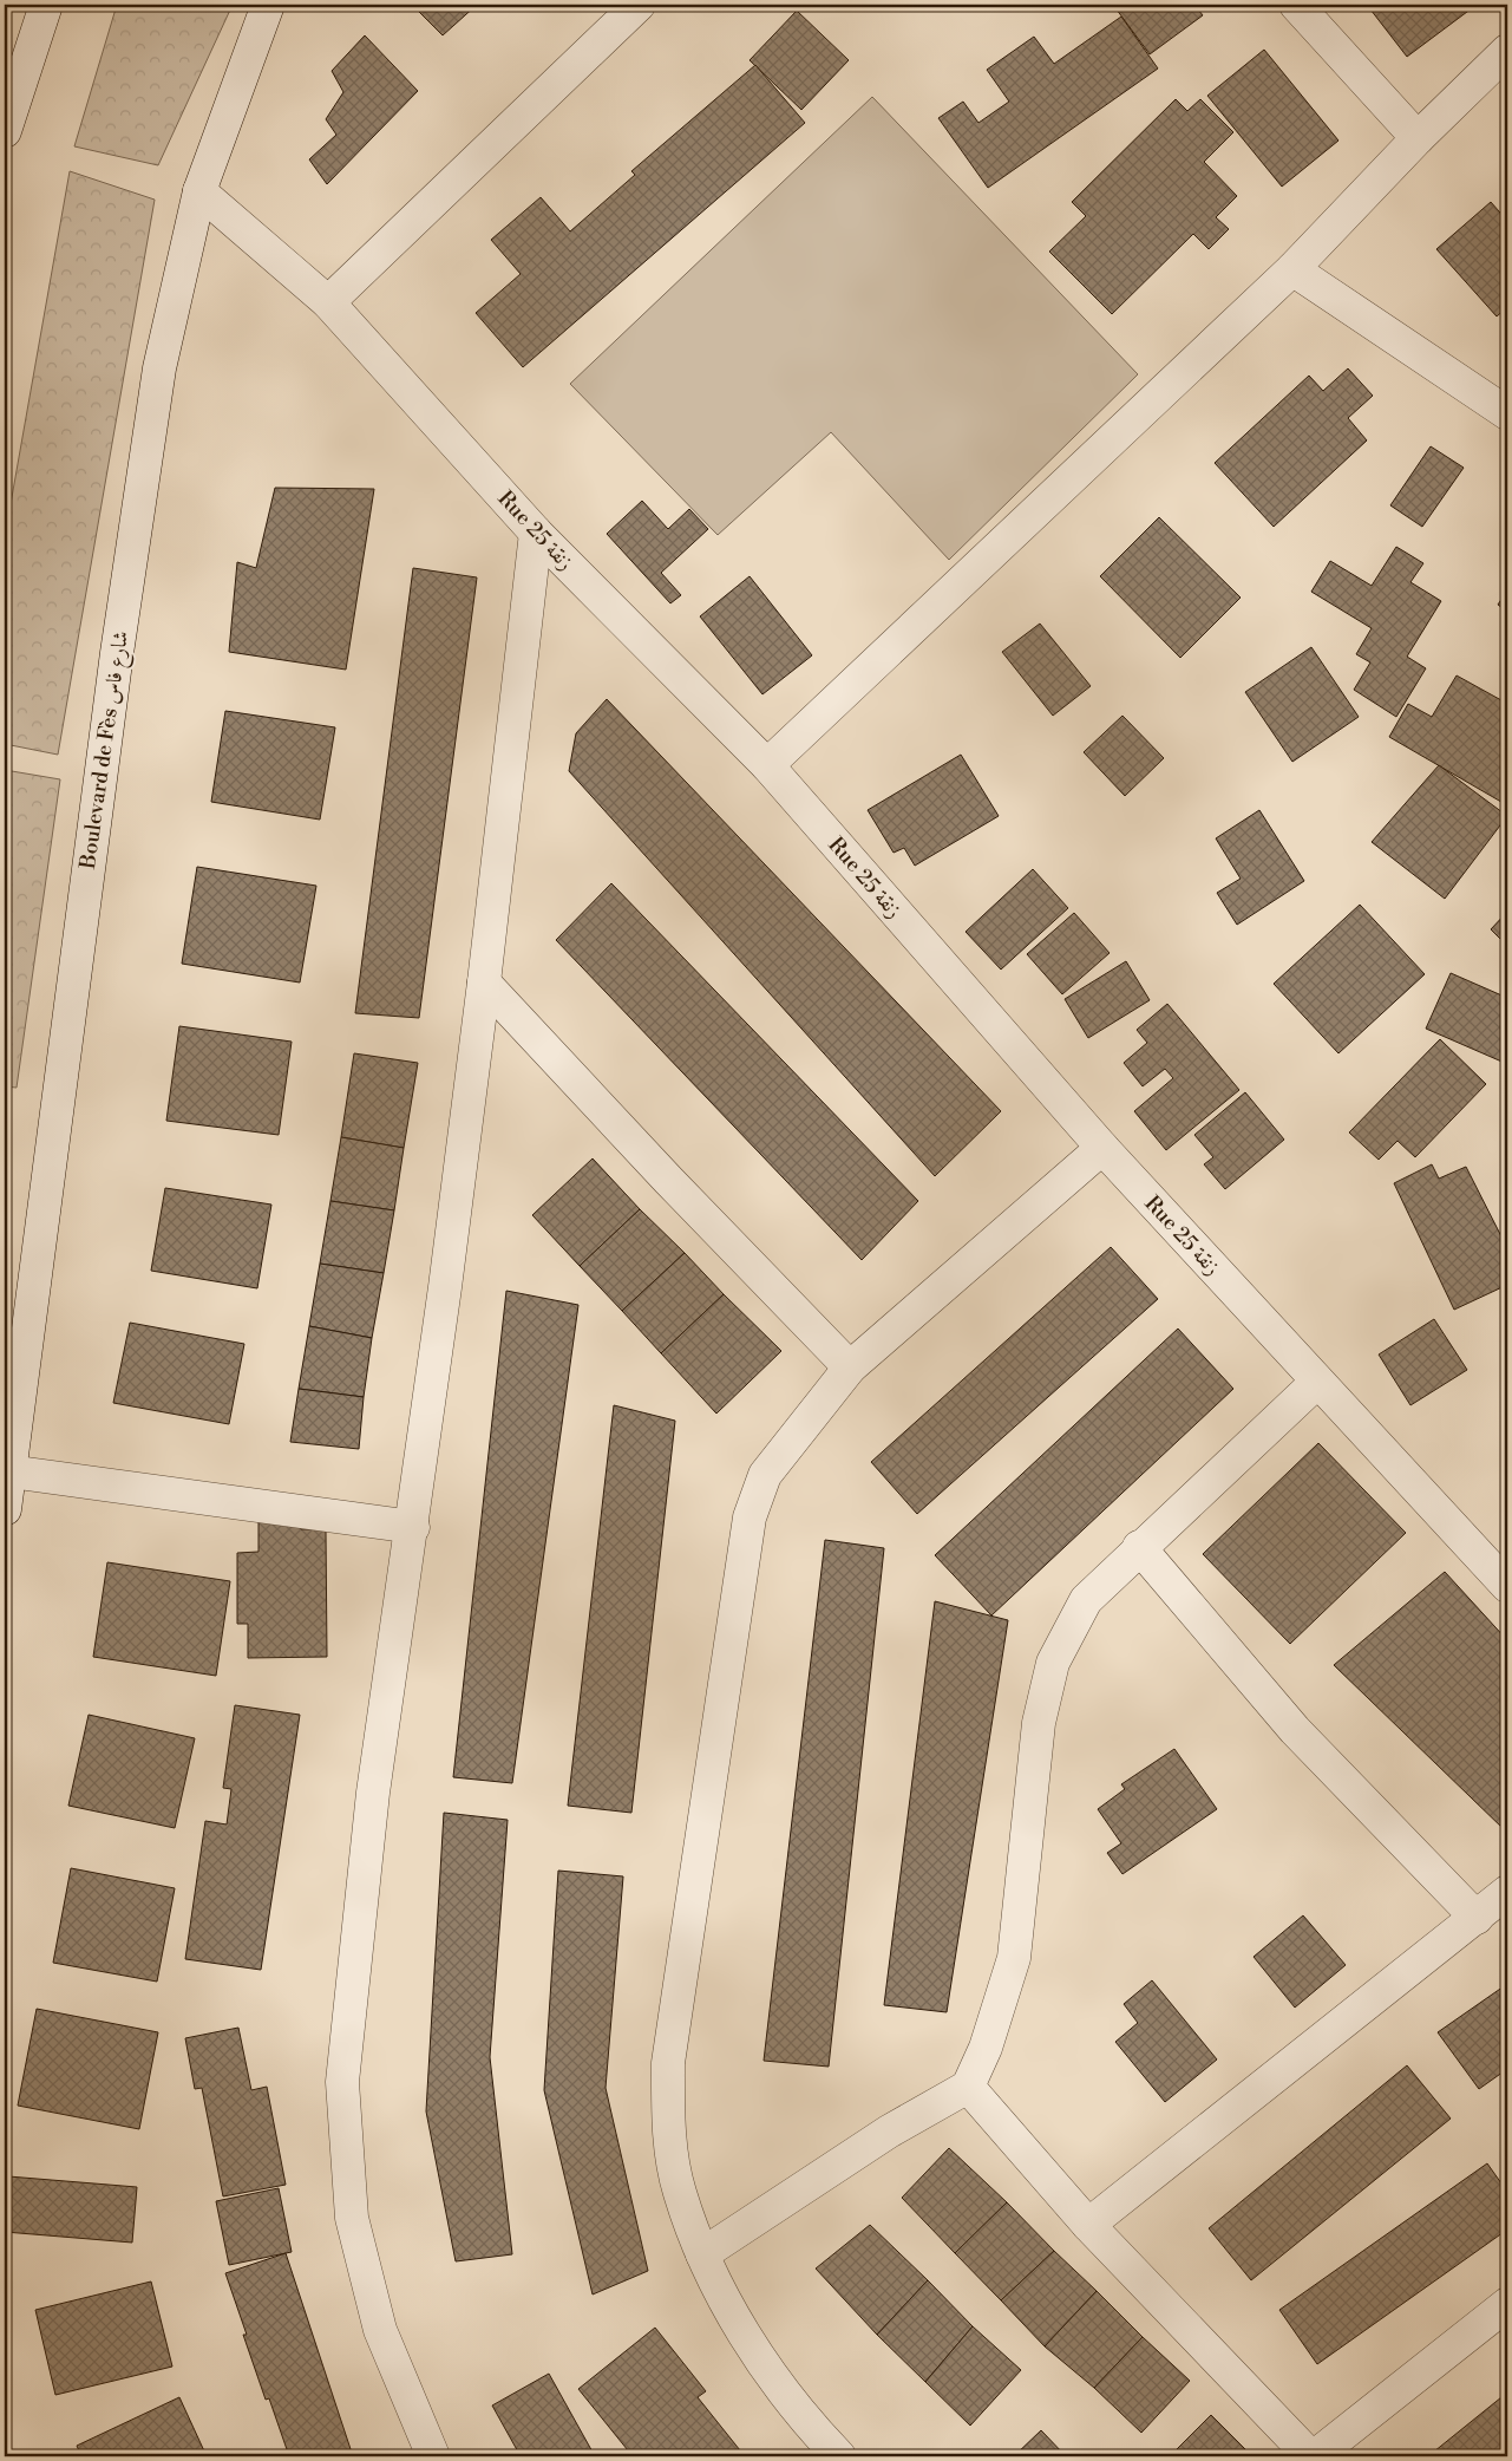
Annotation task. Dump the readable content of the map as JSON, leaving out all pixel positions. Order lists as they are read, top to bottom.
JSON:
{
  "streets": {
    "street": ["Rue 25 زنقة", "Boulevard de Fès شارع فاس"]
  },
  "crossings": [
    ["Rue 25 زنقة", "Boulevard de Fès شارع فاس"]
  ]
}
